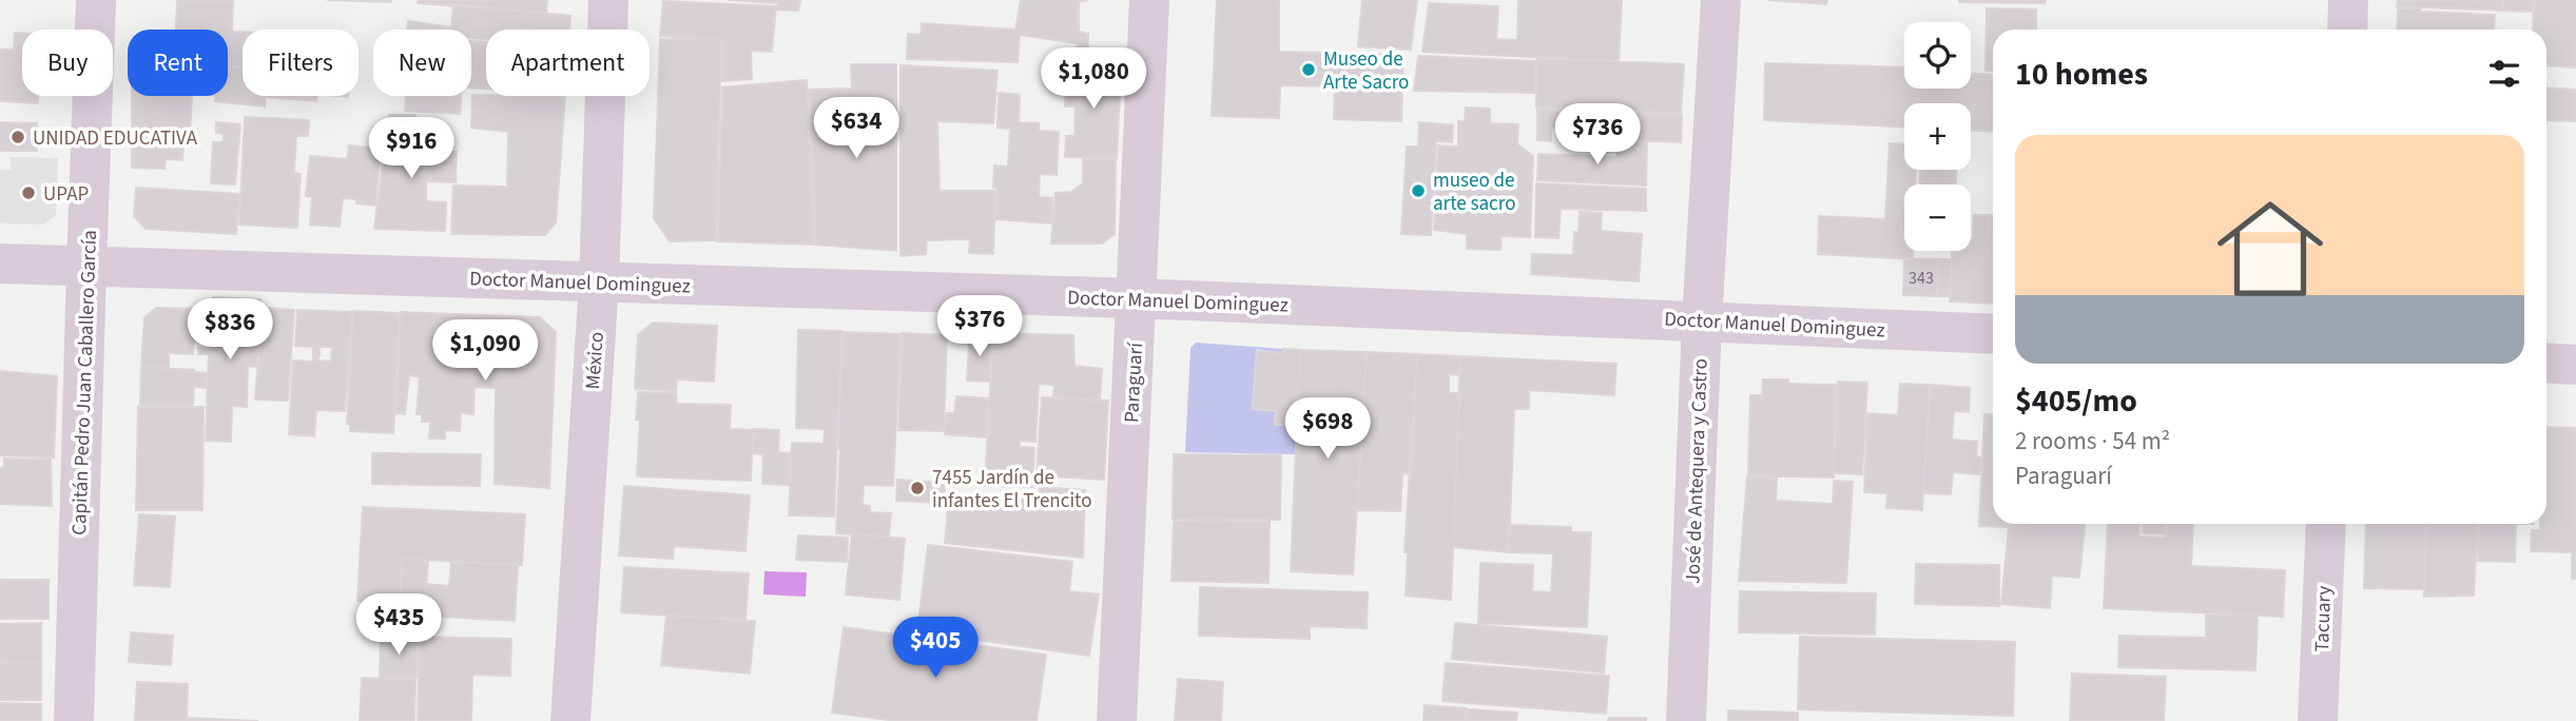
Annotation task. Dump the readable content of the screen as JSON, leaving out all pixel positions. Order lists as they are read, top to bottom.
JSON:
{
  "streets": {
    "street": [
      "Doctor Manuel Dominguez",
      "México",
      "Capitán Pedro Juan Caballero García",
      "Paraguarí",
      "José de Antequera y Castro",
      "Tacuary"
    ]
  },
  "crossings": [
    ["Doctor Manuel Dominguez", "México"],
    ["Doctor Manuel Dominguez", "Capitán Pedro Juan Caballero García"],
    ["Doctor Manuel Dominguez", "Paraguarí"],
    ["Doctor Manuel Dominguez", "José de Antequera y Castro"]
  ],
  "places": [
    "Museo de Arte Sacro",
    "UNIDAD EDUCATIVA",
    "museo de arte sacro",
    "UPAP",
    "7455 Jardín de infantes El Trencito"
  ],
  "house_numbers": ["343"],
  "page": {
    "map_buttons": ["+", "−"],
    "chip": [
      "Buy",
      "Rent",
      "Filters",
      "New",
      "Apartment"
    ],
    "heading": "10 homes",
    "price": [
      "$1,080",
      "$634",
      "$736",
      "$916",
      "$376",
      "$836",
      "$1,090",
      "$698",
      "$435",
      "$405"
    ],
    "list": [
      {
        "name": "$405/mo",
        "note": "2 rooms · 54 m² · Paraguarí"
      }
    ]
  }
}
